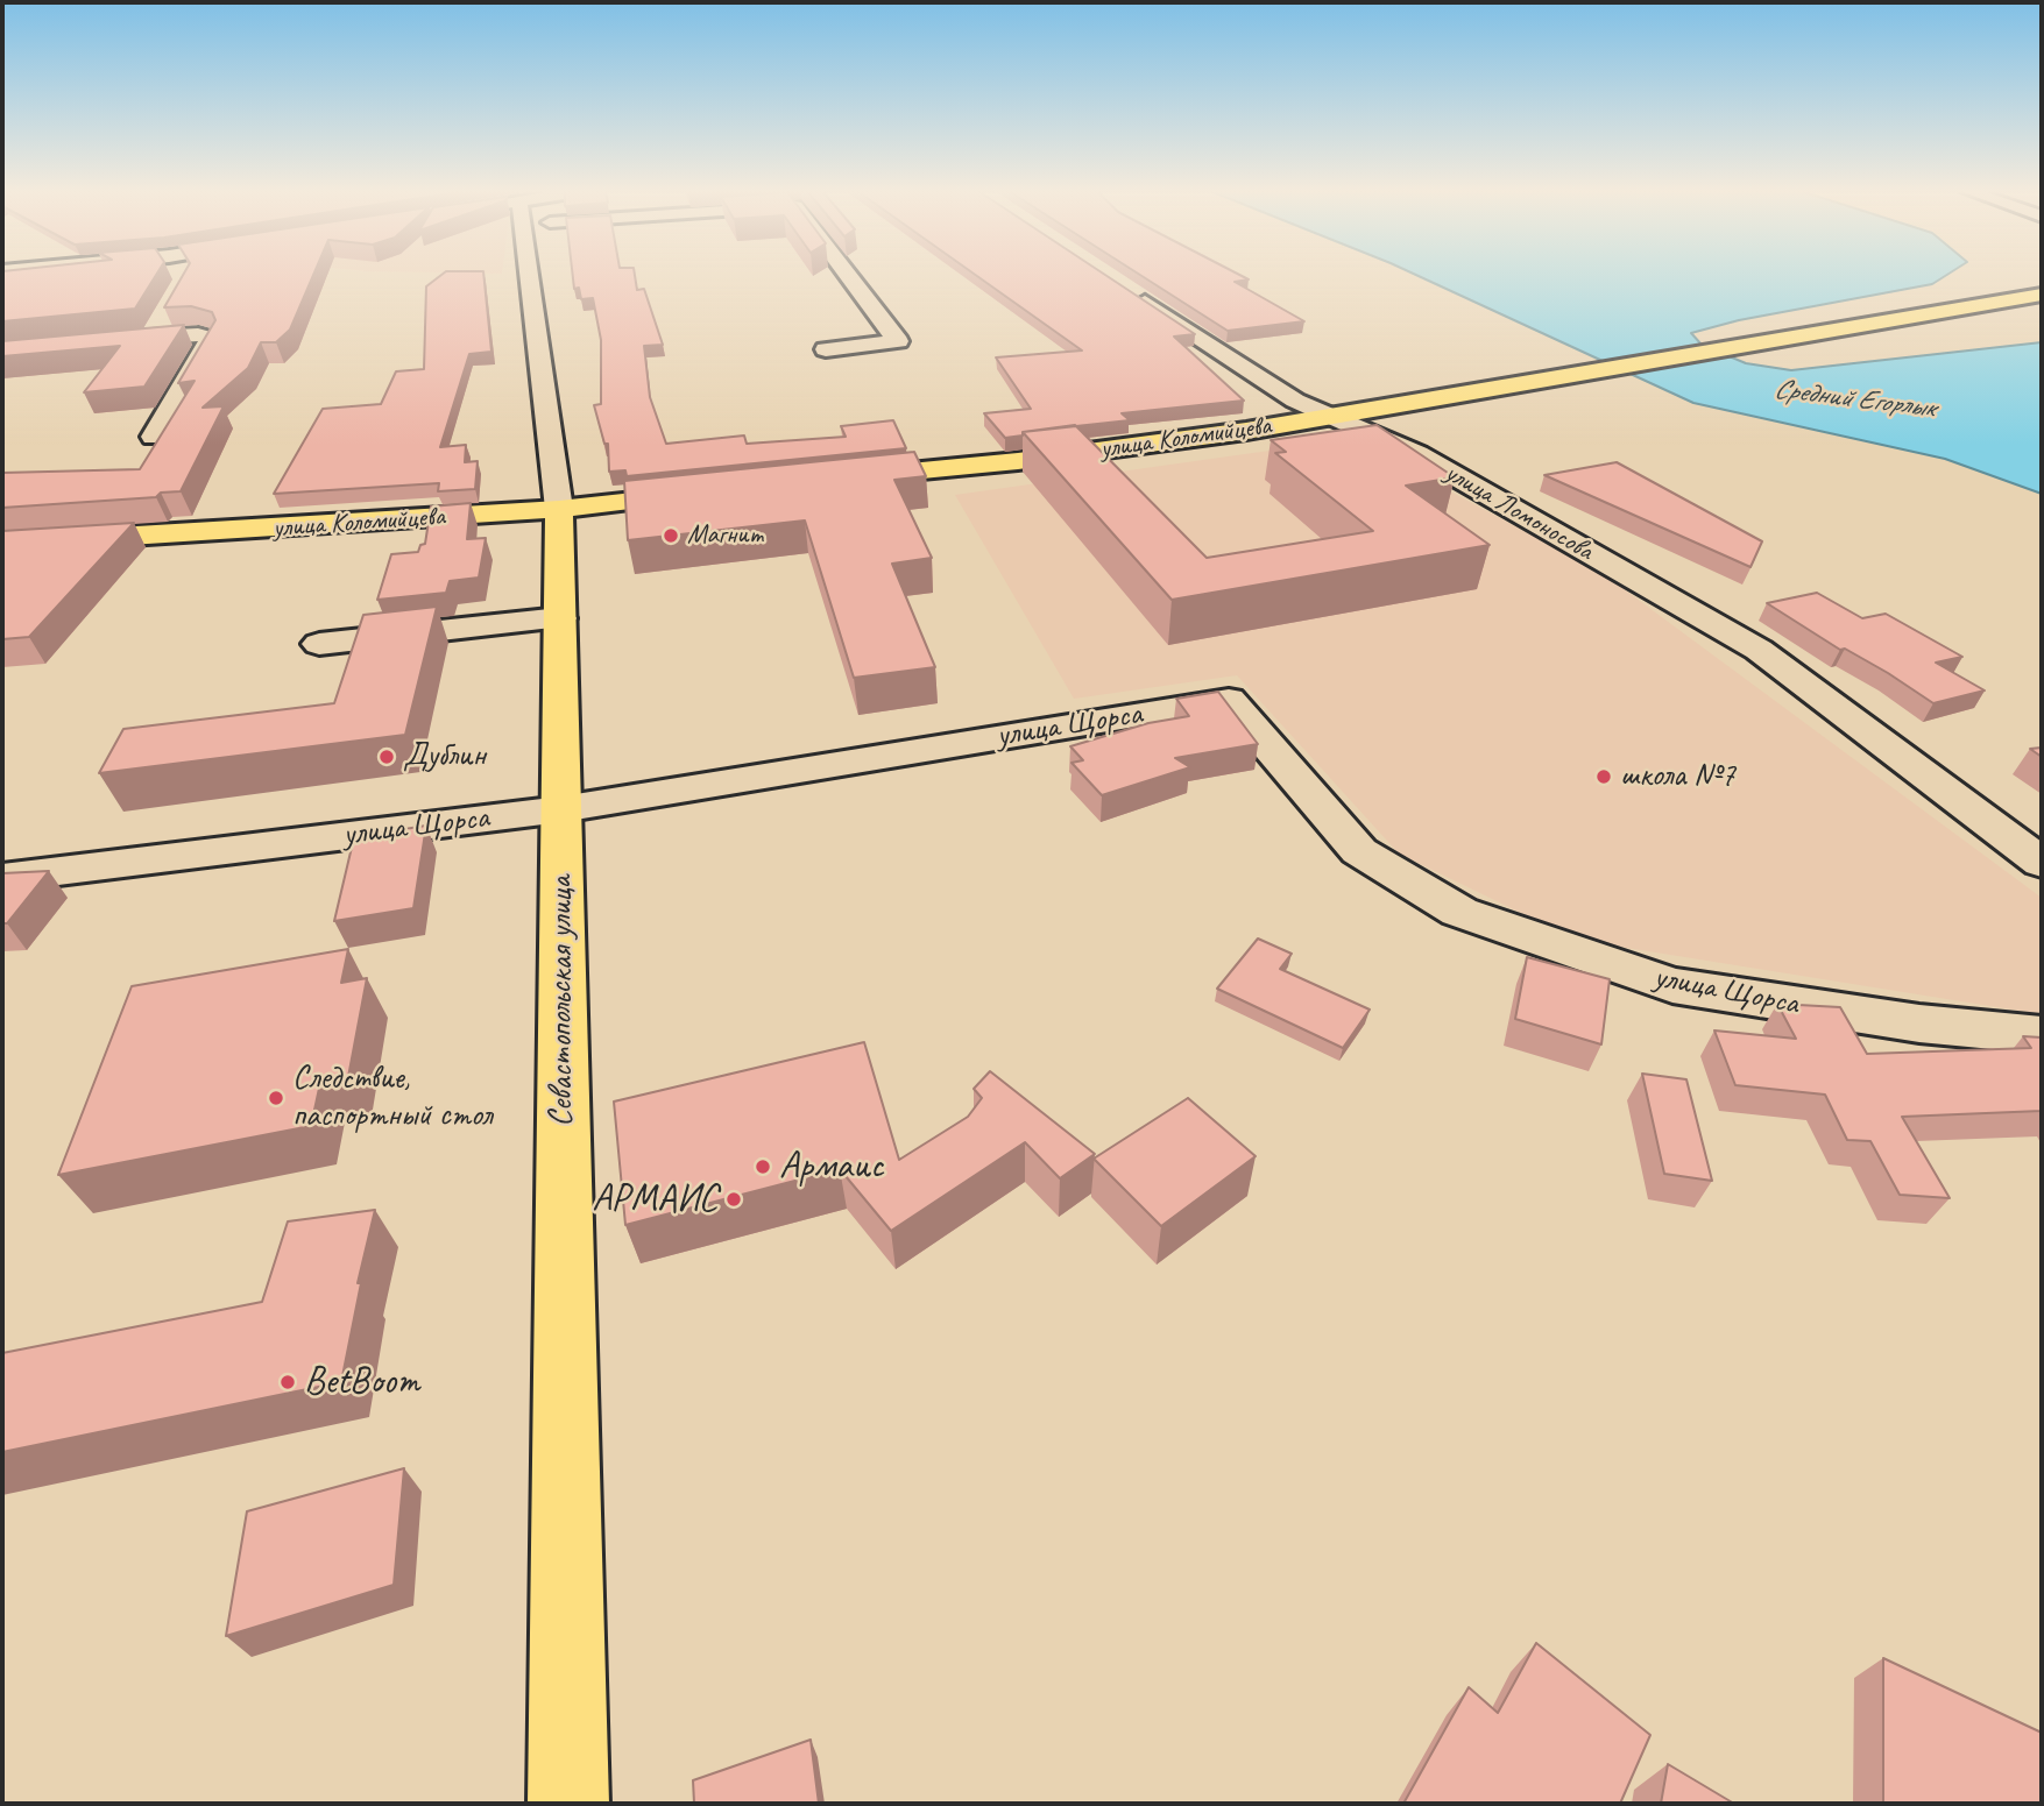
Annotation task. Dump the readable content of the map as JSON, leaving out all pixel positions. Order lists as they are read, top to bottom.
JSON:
{
  "streets": {
    "main road": ["улица Коломийцева", "Севастопольская улица"],
    "street": ["улица Ломоносова", "улица Щорса"]
  },
  "crossings": [
    ["улица Коломийцева", "улица Ломоносова"],
    ["улица Коломийцева", "Севастопольская улица"],
    ["улица Щорса", "Севастопольская улица"]
  ],
  "water": ["Средний Егорлык"],
  "places": [
    "Магнит",
    "Дублин",
    "школа №7",
    "Следствие, паспортный стол",
    "Армаис",
    "АРМАИС",
    "BetBoom"
  ]
}
